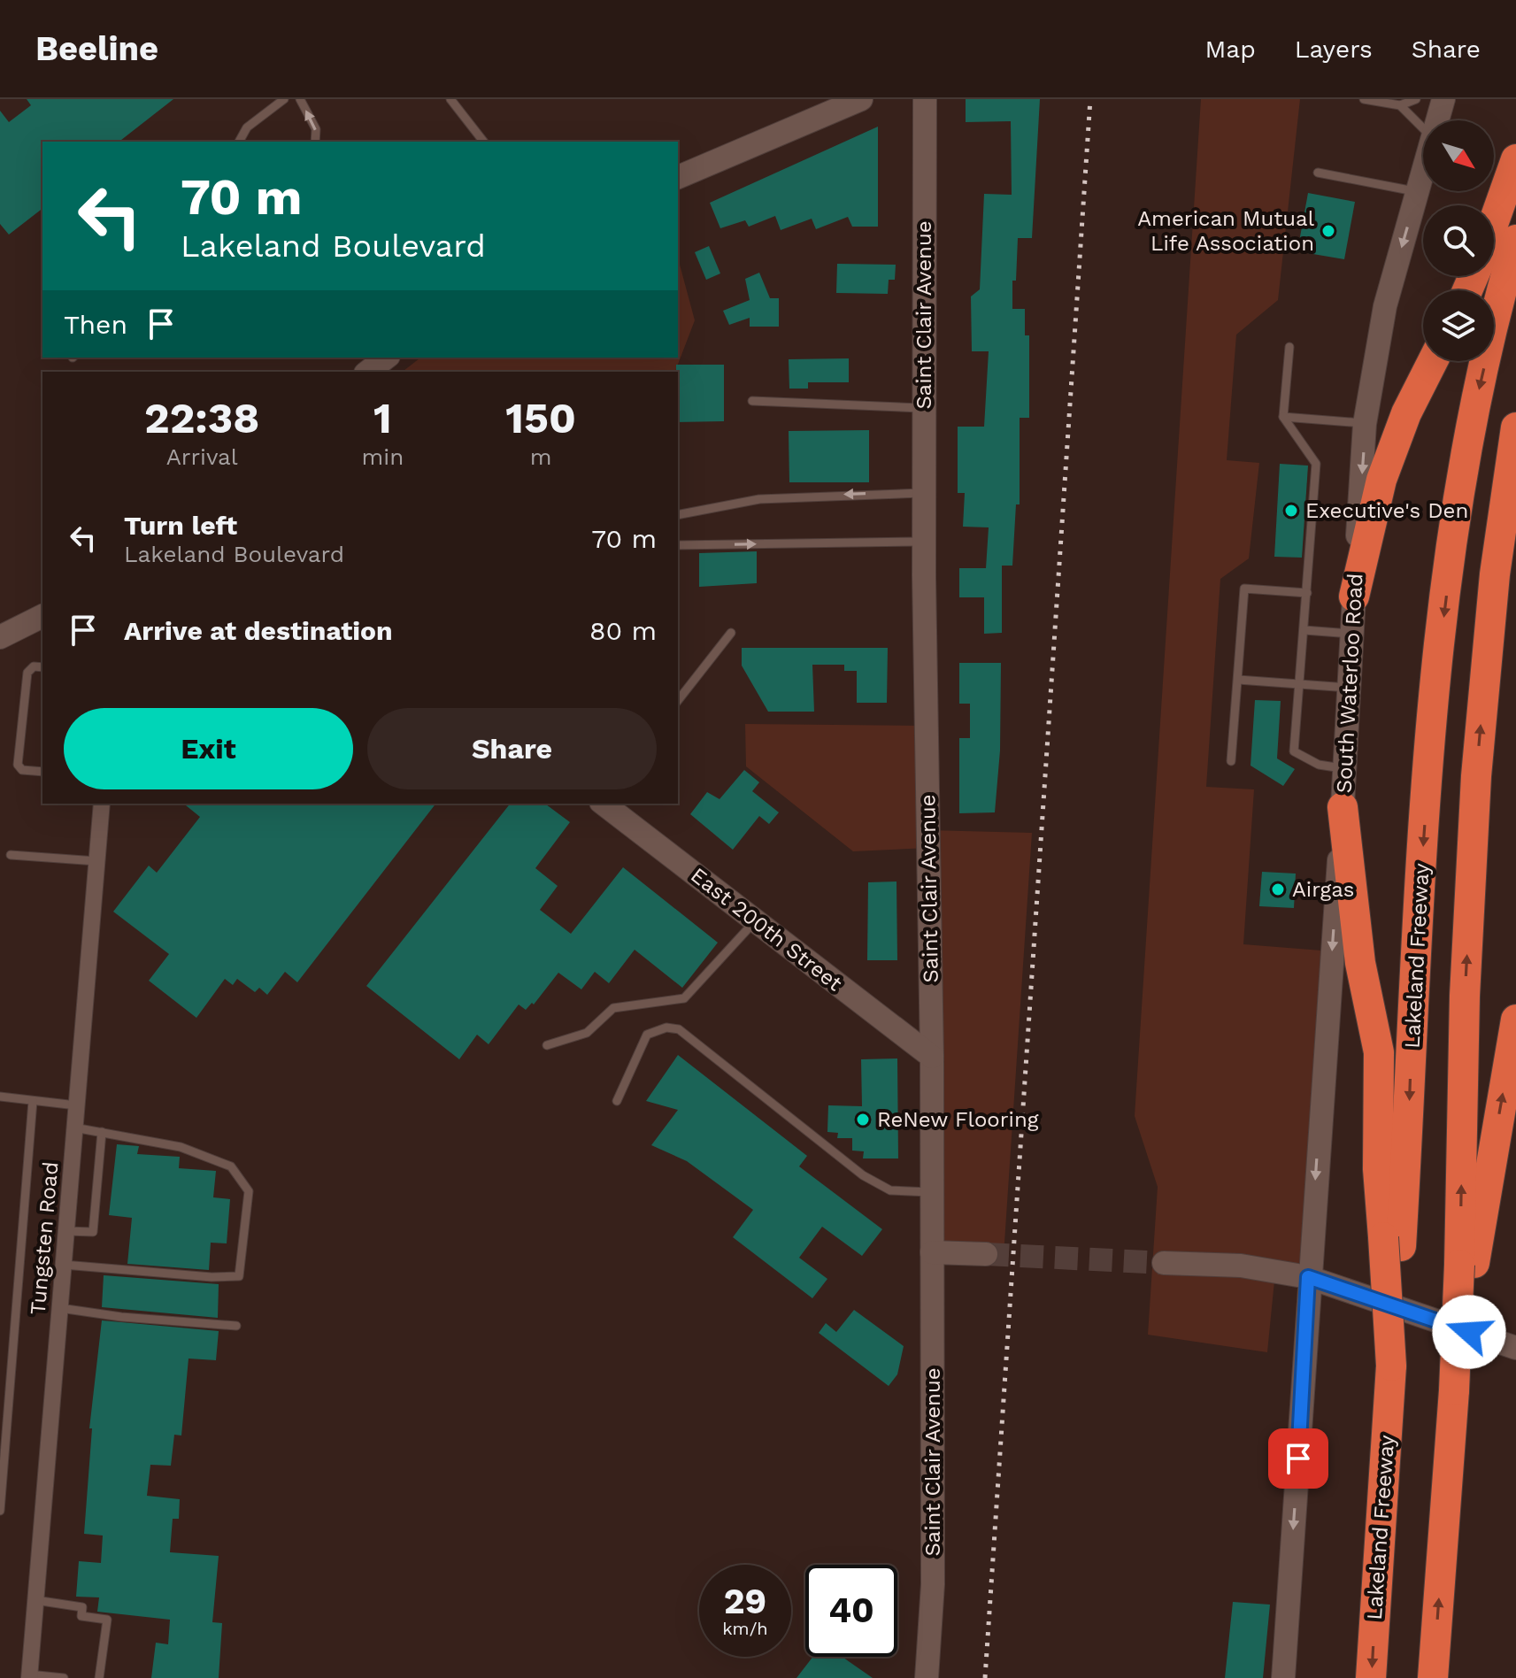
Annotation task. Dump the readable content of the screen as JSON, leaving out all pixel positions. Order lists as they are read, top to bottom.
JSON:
{
  "streets": {
    "highway": ["Lakeland Freeway"],
    "street": [
      "Saint Clair Avenue",
      "South Waterloo Road",
      "East 200th Street",
      "Tungsten Road"
    ]
  },
  "crossings": [
    ["Saint Clair Avenue", "East 200th Street"]
  ],
  "one_way": ["South Waterloo Road"],
  "places": [
    "American Mutual Life Association",
    "Executive's Den",
    "Airgas",
    "ReNew Flooring"
  ],
  "north": "bottom right",
  "page": {
    "header": "Beeline",
    "nav": ["Map", "Layers", "Share"],
    "turn": ["70 m", "Lakeland Boulevard"],
    "then": "Then",
    "eta": [
      "22:38",
      "Arrival",
      "1",
      "min",
      "150",
      "m"
    ],
    "list": [
      {
        "name": "Turn left",
        "note": "Lakeland Boulevard",
        "value": "70 m"
      },
      {
        "name": "Arrive at destination",
        "value": "80 m"
      }
    ],
    "buttons": ["Exit", "Share"],
    "speed": "29 km/h",
    "limit": "40"
  }
}
